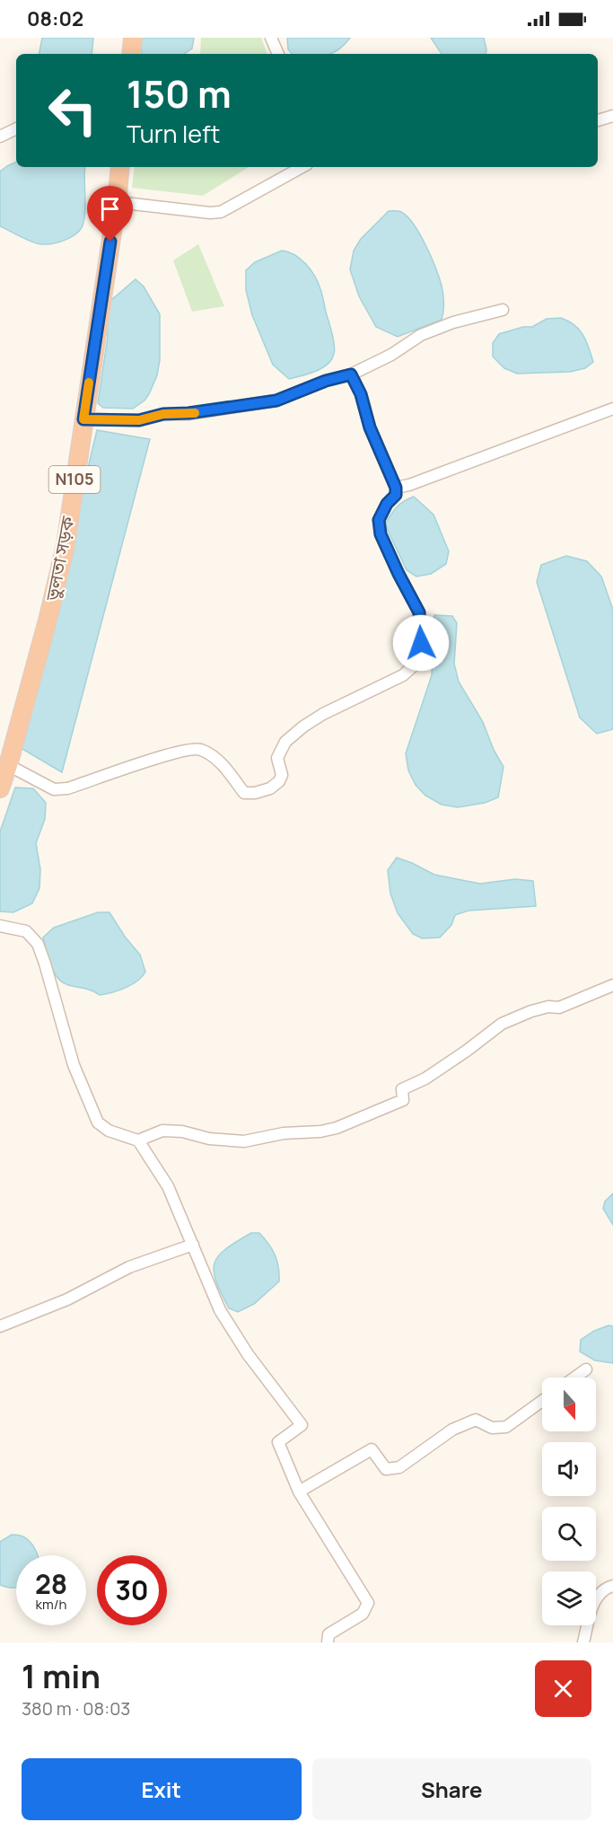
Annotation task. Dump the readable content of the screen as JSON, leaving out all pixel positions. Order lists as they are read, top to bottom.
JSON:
{
  "streets": {
    "highway": ["N105", "ভুলতা সড়ক"]
  },
  "north": "bottom",
  "page": {
    "status": "08:02",
    "turn": ["150 m", "Turn left"],
    "speed": "28 km/h",
    "limit": "30",
    "heading": ["1 min", "380 m · 08:03"],
    "buttons": ["Exit", "Share"]
  }
}
